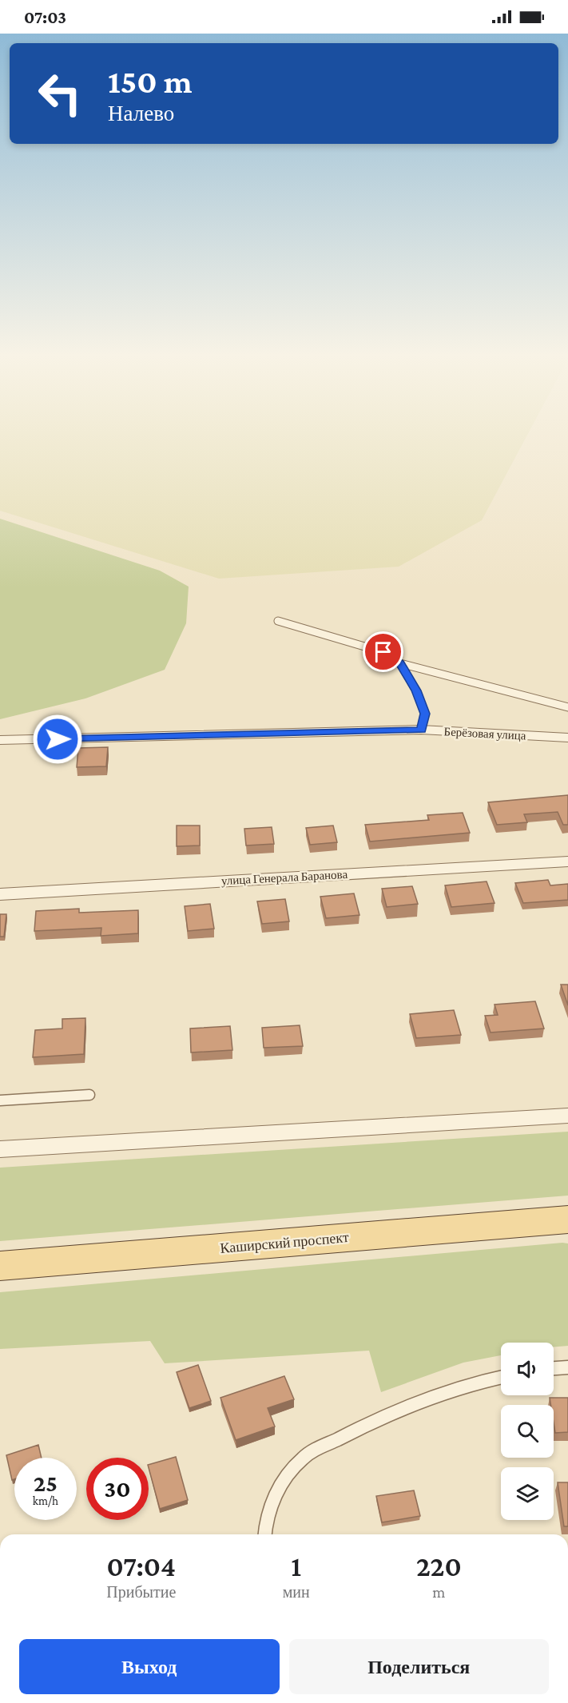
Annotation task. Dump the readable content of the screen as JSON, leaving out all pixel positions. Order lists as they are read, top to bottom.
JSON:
{
  "streets": {
    "main road": ["Каширский проспект"],
    "street": ["Берёзовая улица", "улица Генерала Баранова"]
  },
  "page": {
    "status": "07:03",
    "turn": ["150 m", "Налево"],
    "speed": "25 km/h",
    "limit": "30",
    "eta": [
      "07:04",
      "Прибытие",
      "1",
      "мин",
      "220",
      "m"
    ],
    "buttons": ["Выход", "Поделиться"]
  }
}
